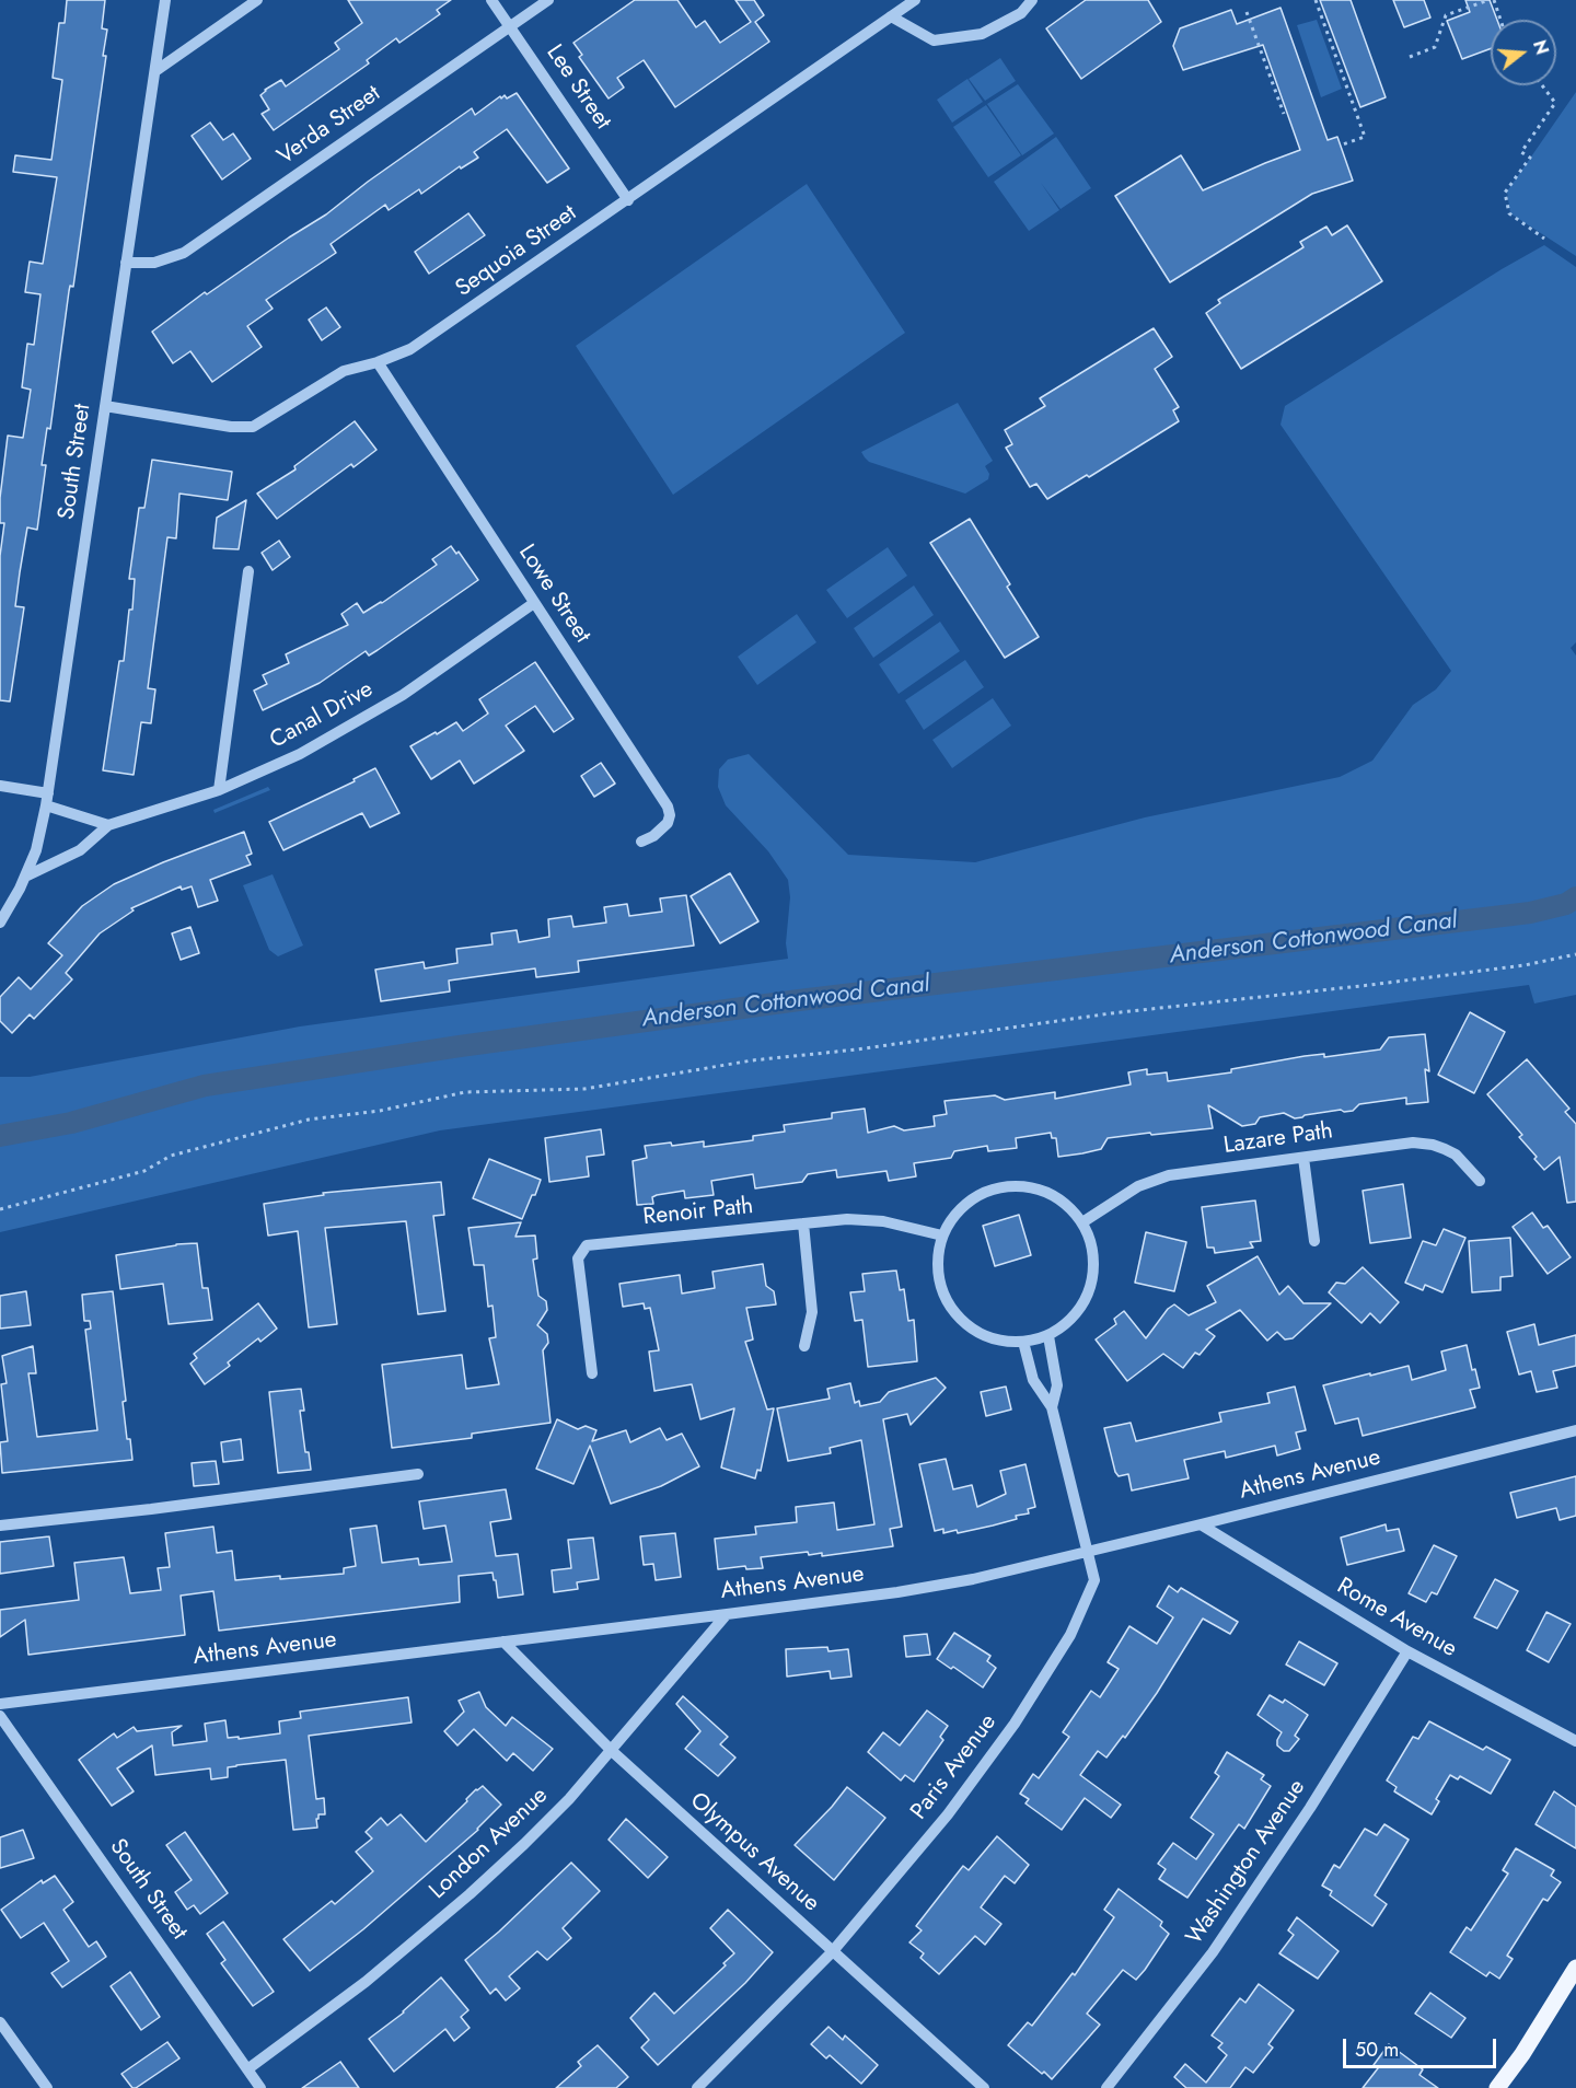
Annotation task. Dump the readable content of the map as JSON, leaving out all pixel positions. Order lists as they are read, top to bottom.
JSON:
{
  "streets": {
    "street": [
      "Lee Street",
      "Verda Street",
      "Sequoia Street",
      "South Street",
      "Lowe Street",
      "Canal Drive",
      "Lazare Path",
      "Renoir Path",
      "Athens Avenue",
      "Rome Avenue",
      "Paris Avenue",
      "London Avenue",
      "Olympus Avenue",
      "Washington Avenue"
    ]
  },
  "crossings": [
    ["Lee Street", "Verda Street"],
    ["Lee Street", "Sequoia Street"],
    ["Verda Street", "South Street"],
    ["Sequoia Street", "South Street"],
    ["Sequoia Street", "Lowe Street"],
    ["South Street", "Canal Drive"],
    ["South Street", "London Avenue"],
    ["Lowe Street", "Canal Drive"],
    ["Lazare Path", "Renoir Path"],
    ["Lazare Path", "Paris Avenue"],
    ["Renoir Path", "Paris Avenue"],
    ["Athens Avenue", "Rome Avenue"],
    ["Athens Avenue", "Paris Avenue"],
    ["Athens Avenue", "London Avenue"],
    ["Athens Avenue", "Olympus Avenue"],
    ["Rome Avenue", "Washington Avenue"],
    ["Paris Avenue", "Olympus Avenue"],
    ["London Avenue", "Olympus Avenue"]
  ],
  "water": ["Anderson Cottonwood Canal"],
  "scale_bar": "50 m",
  "north": "right"
}
